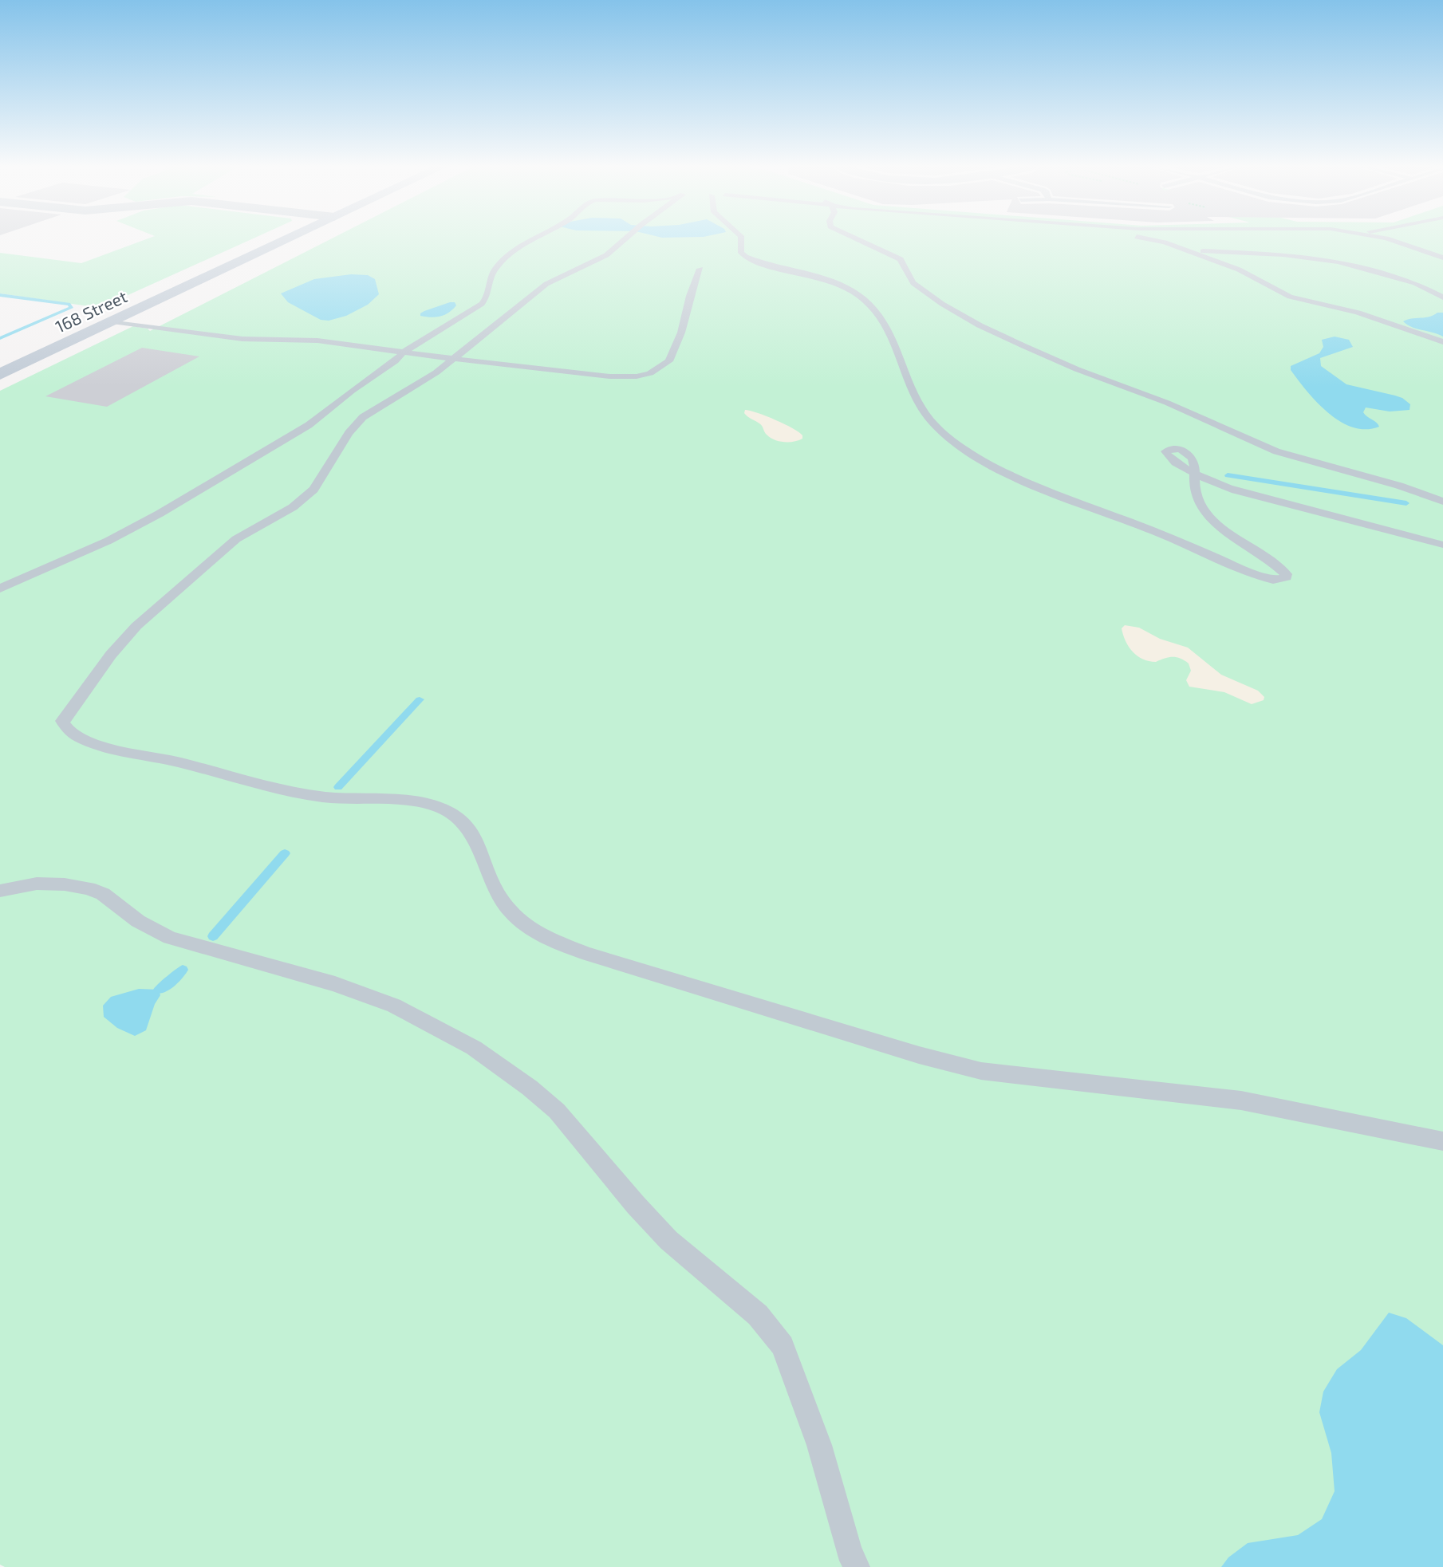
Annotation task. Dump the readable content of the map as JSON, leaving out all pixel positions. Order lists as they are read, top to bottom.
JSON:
{
  "streets": {
    "main road": ["168 Street"]
  }
}
